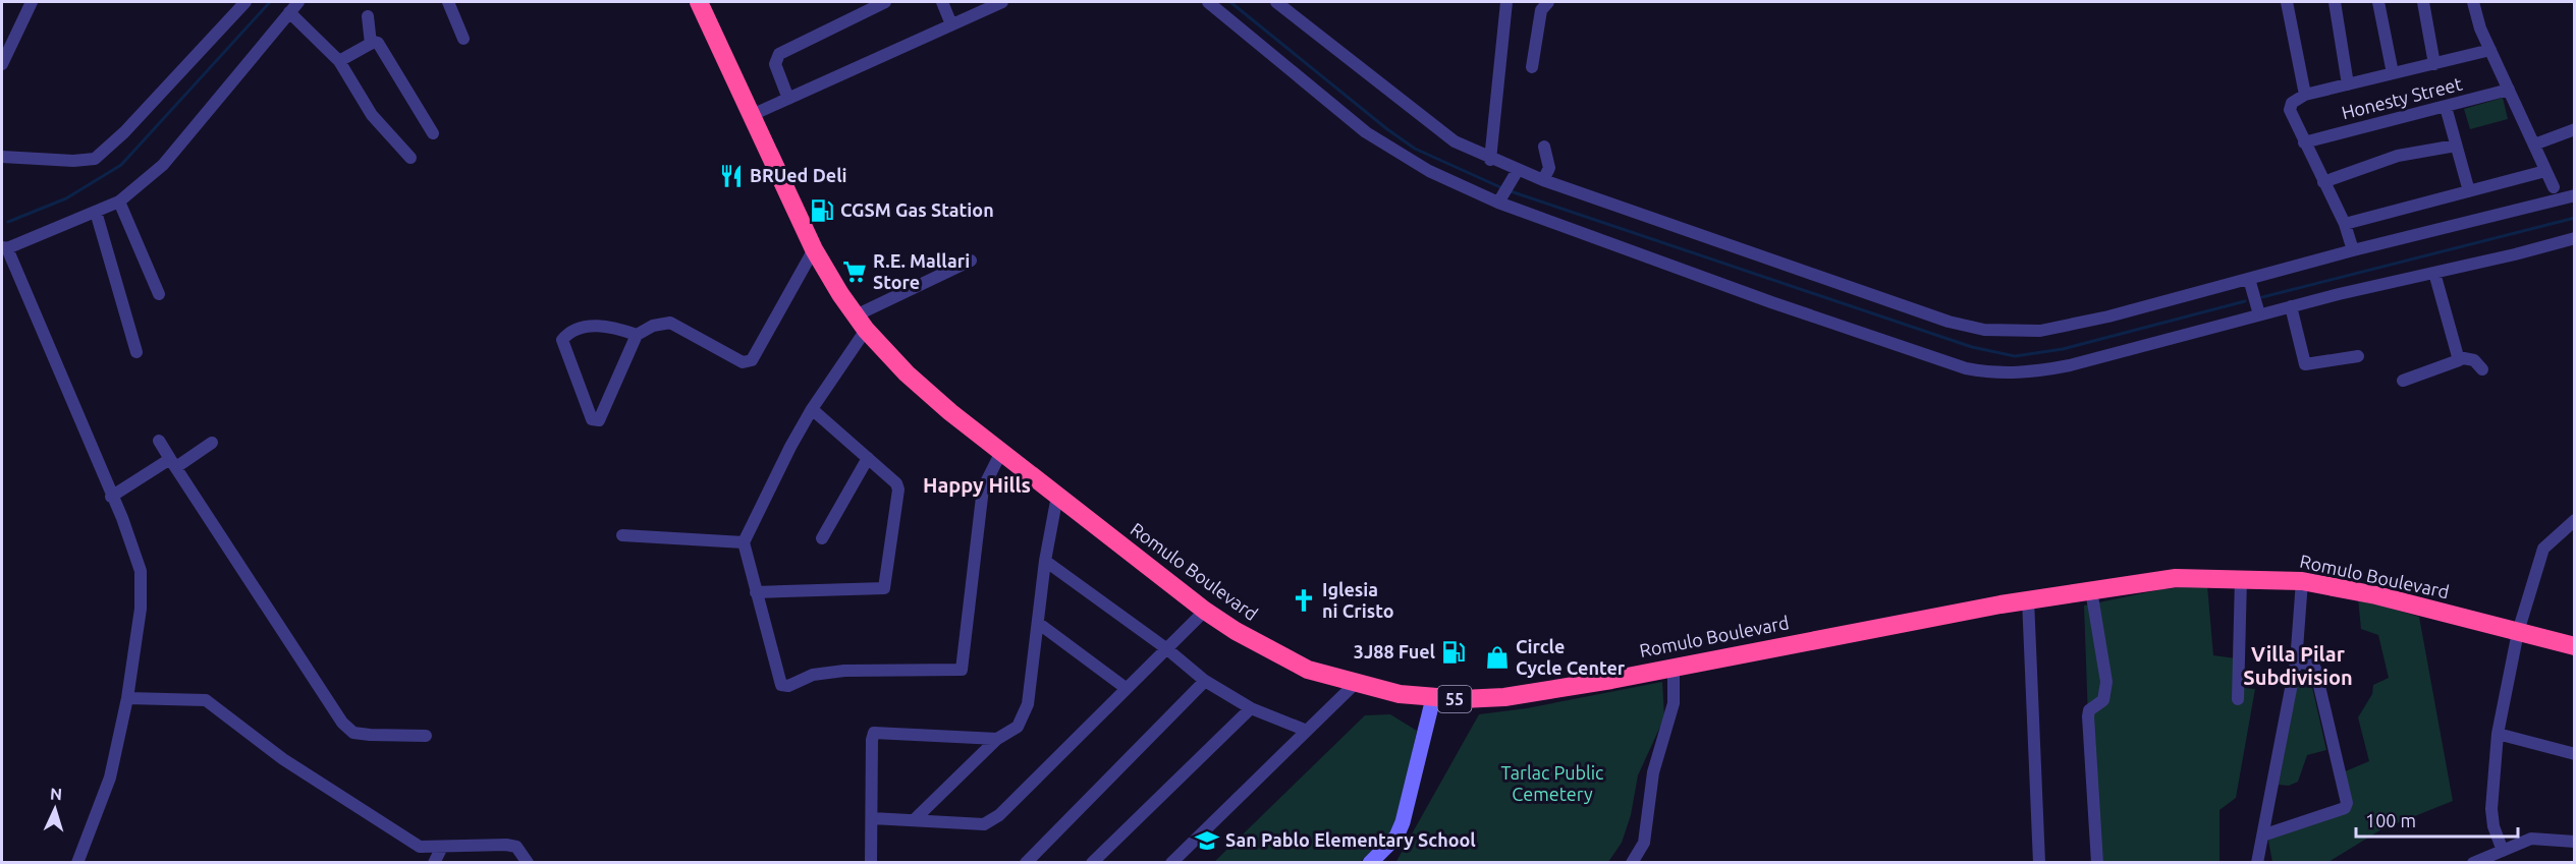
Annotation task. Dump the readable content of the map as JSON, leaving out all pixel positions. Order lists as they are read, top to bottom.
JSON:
{
  "streets": {
    "highway": ["Romulo Boulevard", "55"],
    "street": ["Honesty Street"]
  },
  "districts": ["Happy Hills", "Villa Pilar Subdivision"],
  "parks": ["Tarlac Public Cemetery"],
  "places": {
    "restaurant": ["BRUed Deli"],
    "fuel station": ["CGSM Gas Station", "3J88 Fuel"],
    "supermarket": ["R.E. Mallari Store"],
    "church": ["Iglesia ni Cristo"],
    "shop": ["Circle Cycle Center"],
    "school or university": ["San Pablo Elementary School"]
  },
  "scale_bar": "100 m",
  "north": "top"
}
